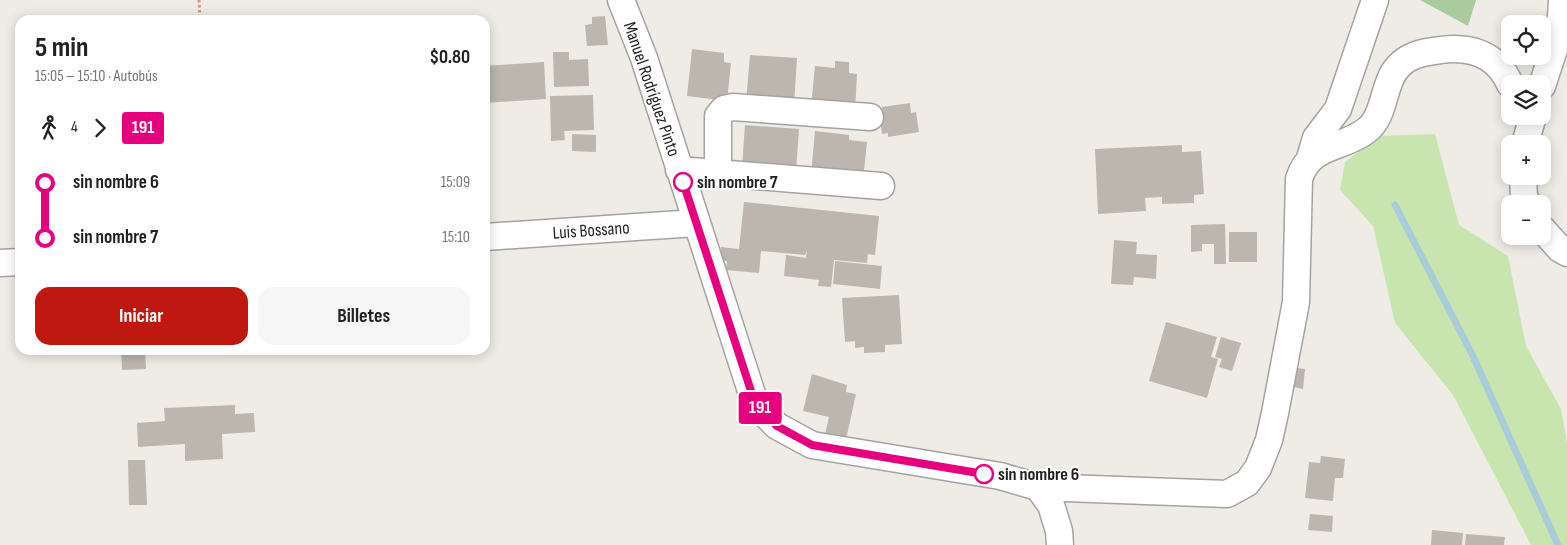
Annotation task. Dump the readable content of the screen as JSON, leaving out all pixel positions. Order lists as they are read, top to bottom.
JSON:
{
  "streets": {
    "street": ["Manuel Rodríguez Pinto", "Luis Bossano"]
  },
  "crossings": [
    ["Manuel Rodríguez Pinto", "Luis Bossano"]
  ],
  "places": ["sin nombre 7", "sin nombre 6"],
  "lines": ["bus line 191"],
  "page": {
    "on_map": "191",
    "map_buttons": ["+", "−"],
    "heading": ["5 min", "15:05 – 15:10 · Autobús", "$0.80"],
    "legs": ["4", "191"],
    "list": [
      {
        "name": "sin nombre 6",
        "value": "15:09"
      },
      {
        "name": "sin nombre 7",
        "value": "15:10"
      }
    ],
    "buttons": ["Iniciar", "Billetes"]
  }
}
